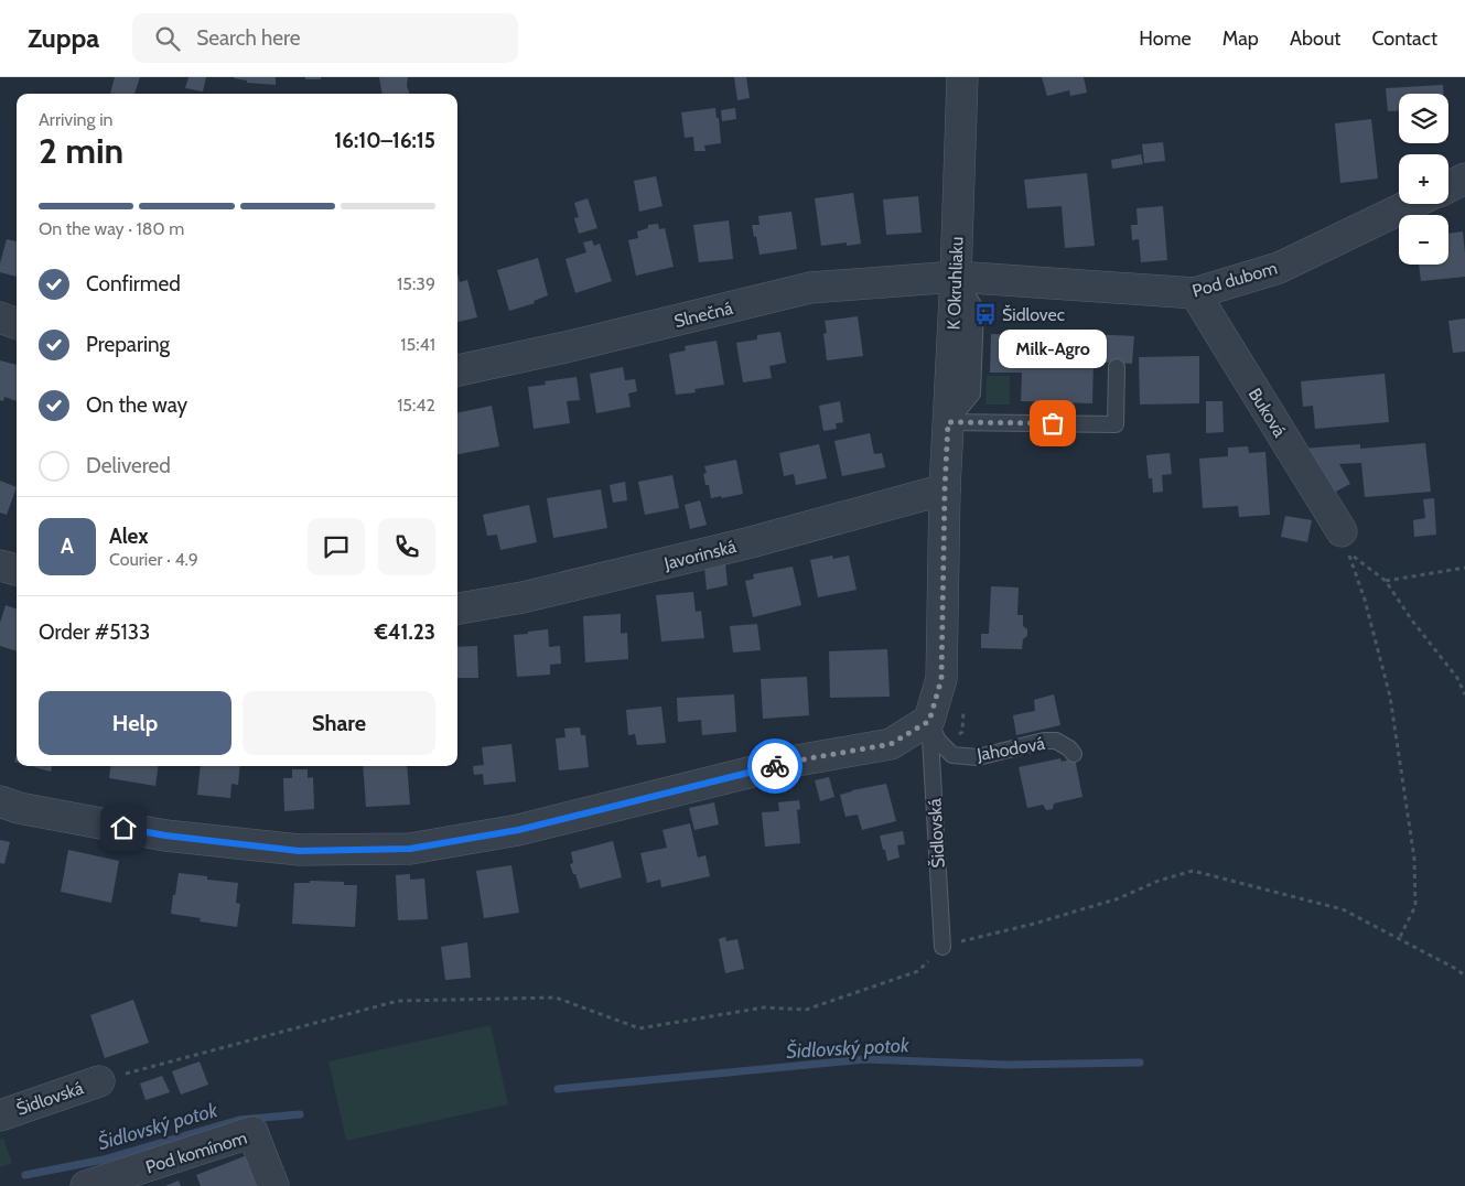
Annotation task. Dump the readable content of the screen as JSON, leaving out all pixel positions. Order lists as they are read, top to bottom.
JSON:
{
  "streets": {
    "street": [
      "Pod dubom",
      "K Okruhliaku",
      "Slnečná",
      "Buková",
      "Javorinská",
      "Šidlovská",
      "Pod komínom"
    ],
    "lane": ["Jahodová"]
  },
  "crossings": [
    ["Pod dubom", "K Okruhliaku"],
    ["Pod dubom", "Slnečná"],
    ["Pod dubom", "Buková"],
    ["K Okruhliaku", "Slnečná"],
    ["K Okruhliaku", "Javorinská"],
    ["Jahodová", "Šidlovská"]
  ],
  "water": ["Šidlovský potok"],
  "places": {
    "bus stop": ["Šidlovec"],
    "other": ["Milk-Agro"]
  },
  "page": {
    "header": "Zuppa",
    "search": "Search here",
    "nav": [
      "Home",
      "Map",
      "About",
      "Contact"
    ],
    "map_buttons": ["+", "−"],
    "heading": ["2 min", "Arriving in", "16:10–16:15"],
    "panel": [
      "Alex",
      "Courier · 4.9",
      "Order #5133",
      "€41.23"
    ],
    "bar": "On the way · 180 m",
    "list": [
      ["Confirmed", "15:39"],
      ["Preparing", "15:41"],
      ["On the way", "15:42"],
      "Delivered"
    ],
    "bubble": "Milk-Agro",
    "round": "A",
    "buttons": ["Help", "Share"]
  }
}
